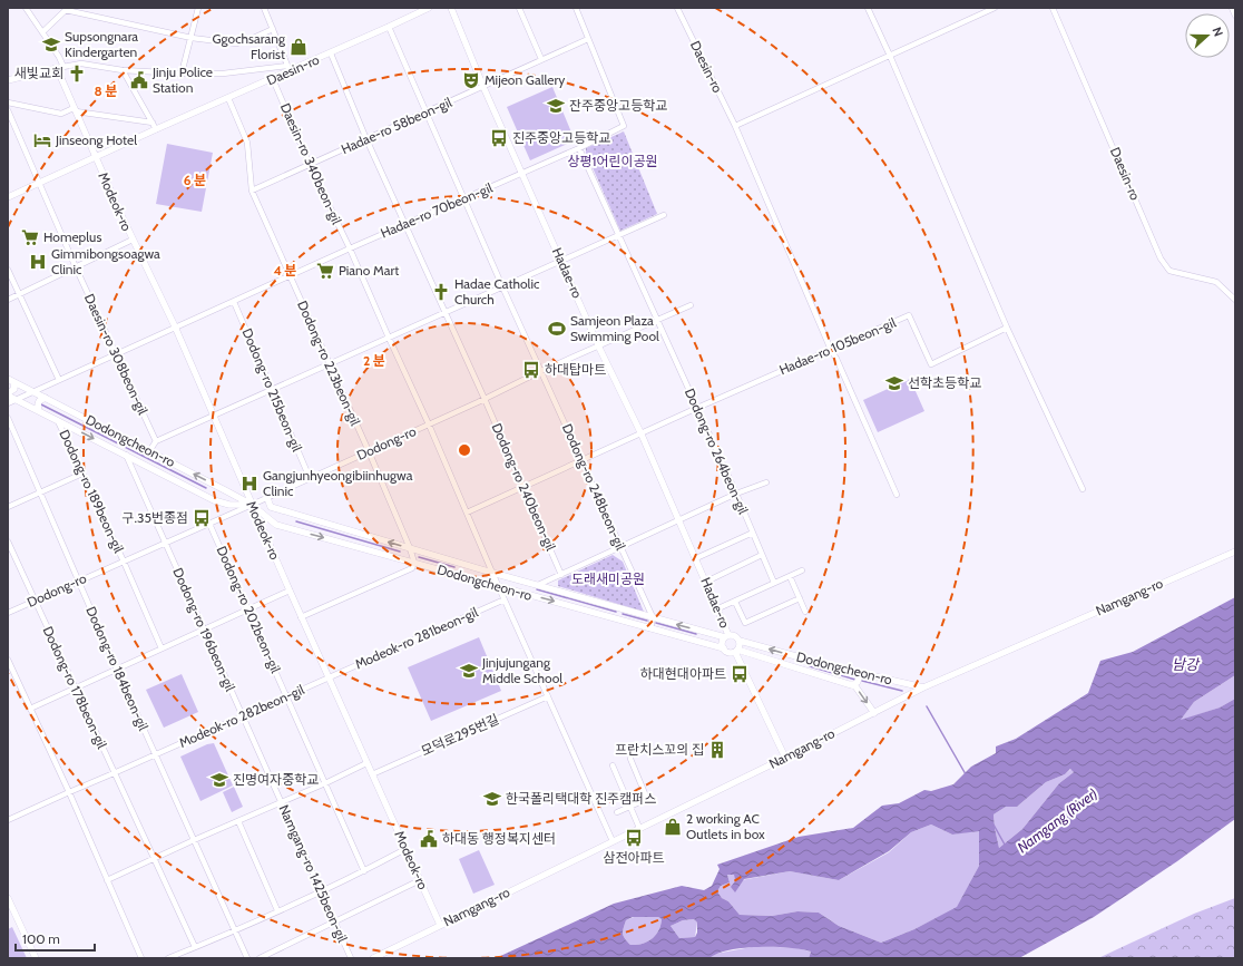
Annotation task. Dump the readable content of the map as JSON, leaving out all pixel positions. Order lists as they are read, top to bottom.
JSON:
{
  "streets": {
    "street": [
      "Daesin-ro",
      "Hadae-ro 58beon-gil",
      "Daesin-ro 340beon-gil",
      "Modeok-ro",
      "Hadae-ro 70beon-gil",
      "Hadae-ro",
      "Hadae-ro 105beon-gil",
      "Daesin-ro 308beon-gil",
      "Dodong-ro 223beon-gil",
      "Dodong-ro 215beon-gil",
      "Dodongcheon-ro",
      "Dodong-ro",
      "Dodong-ro 264beon-gil",
      "Dodong-ro 240beon-gil",
      "Dodong-ro 248beon-gil",
      "Dodong-ro 189beon-gil",
      "Namgang-ro",
      "Dodong-ro 202beon-gil",
      "Dodong-ro 196beon-gil",
      "Modeok-ro 281beon-gil",
      "Dodong-ro 184beon-gil",
      "Dodong-ro 178beon-gil",
      "Modeok-ro 282beon-gil",
      "모덕로295번길",
      "Namgang-ro 1425beon-gil"
    ]
  },
  "crossings": [
    ["Daesin-ro", "Daesin-ro 340beon-gil"],
    ["Daesin-ro", "Modeok-ro"],
    ["Daesin-ro", "Hadae-ro 105beon-gil"],
    ["Daesin-ro", "Daesin-ro 308beon-gil"],
    ["Daesin-ro", "Dodong-ro 223beon-gil"],
    ["Daesin-ro", "Dodong-ro 240beon-gil"],
    ["Daesin-ro", "Dodong-ro 248beon-gil"],
    ["Hadae-ro 58beon-gil", "Daesin-ro 340beon-gil"],
    ["Hadae-ro 58beon-gil", "Hadae-ro 70beon-gil"],
    ["Hadae-ro 58beon-gil", "Hadae-ro"],
    ["Hadae-ro 58beon-gil", "Dodong-ro 223beon-gil"],
    ["Hadae-ro 58beon-gil", "Dodong-ro 240beon-gil"],
    ["Hadae-ro 58beon-gil", "Dodong-ro 248beon-gil"],
    ["Daesin-ro 340beon-gil", "Hadae-ro 70beon-gil"],
    ["Daesin-ro 340beon-gil", "Hadae-ro 105beon-gil"],
    ["Daesin-ro 340beon-gil", "Dodongcheon-ro"],
    ["Daesin-ro 340beon-gil", "Dodong-ro"],
    ["Daesin-ro 340beon-gil", "Namgang-ro"],
    ["Daesin-ro 340beon-gil", "Modeok-ro 281beon-gil"],
    ["Daesin-ro 340beon-gil", "모덕로295번길"],
    ["Modeok-ro", "Hadae-ro 70beon-gil"],
    ["Modeok-ro", "Dodongcheon-ro"],
    ["Modeok-ro", "Dodong-ro"],
    ["Modeok-ro", "Namgang-ro"],
    ["Modeok-ro", "Modeok-ro 281beon-gil"],
    ["Modeok-ro", "Modeok-ro 282beon-gil"],
    ["Modeok-ro", "모덕로295번길"],
    ["Hadae-ro 70beon-gil", "Hadae-ro"],
    ["Hadae-ro 70beon-gil", "Daesin-ro 308beon-gil"],
    ["Hadae-ro 70beon-gil", "Dodong-ro 223beon-gil"],
    ["Hadae-ro 70beon-gil", "Dodong-ro 215beon-gil"],
    ["Hadae-ro 70beon-gil", "Dodongcheon-ro"],
    ["Hadae-ro 70beon-gil", "Dodong-ro 264beon-gil"],
    ["Hadae-ro 70beon-gil", "Dodong-ro 240beon-gil"],
    ["Hadae-ro 70beon-gil", "Dodong-ro 248beon-gil"],
    ["Hadae-ro", "Hadae-ro 105beon-gil"],
    ["Hadae-ro", "Dodongcheon-ro"],
    ["Hadae-ro", "Dodong-ro"],
    ["Hadae-ro 105beon-gil", "Dodong-ro 264beon-gil"],
    ["Hadae-ro 105beon-gil", "Dodong-ro 240beon-gil"],
    ["Hadae-ro 105beon-gil", "Dodong-ro 248beon-gil"],
    ["Dodong-ro 223beon-gil", "Dodongcheon-ro"],
    ["Dodong-ro 223beon-gil", "Dodong-ro"],
    ["Dodong-ro 215beon-gil", "Dodong-ro"],
    ["Dodongcheon-ro", "Dodong-ro"],
    ["Dodongcheon-ro", "Dodong-ro 248beon-gil"],
    ["Dodongcheon-ro", "Dodong-ro 189beon-gil"],
    ["Dodongcheon-ro", "Namgang-ro"],
    ["Dodongcheon-ro", "Dodong-ro 196beon-gil"],
    ["Dodong-ro", "Dodong-ro 264beon-gil"],
    ["Dodong-ro", "Dodong-ro 240beon-gil"],
    ["Dodong-ro", "Dodong-ro 248beon-gil"],
    ["Dodong-ro", "Dodong-ro 189beon-gil"],
    ["Dodong-ro", "Dodong-ro 202beon-gil"],
    ["Dodong-ro", "Dodong-ro 196beon-gil"],
    ["Dodong-ro", "Dodong-ro 184beon-gil"],
    ["Dodong-ro", "Dodong-ro 178beon-gil"],
    ["Dodong-ro 202beon-gil", "Modeok-ro 282beon-gil"],
    ["Dodong-ro 196beon-gil", "Modeok-ro 282beon-gil"],
    ["Dodong-ro 196beon-gil", "Namgang-ro 1425beon-gil"],
    ["Modeok-ro 281beon-gil", "Modeok-ro 282beon-gil"],
    ["Dodong-ro 184beon-gil", "Modeok-ro 282beon-gil"],
    ["Dodong-ro 178beon-gil", "Modeok-ro 282beon-gil"],
    ["Modeok-ro 282beon-gil", "Namgang-ro 1425beon-gil"]
  ],
  "water": ["남강", "Namgang (River)"],
  "parks": ["상평1어린이공원", "도래새미공원"],
  "places": {
    "school or university": [
      "Supsongnara Kindergarten",
      "잔주중앙고등학교",
      "선학초등학교",
      "Jinjujungang Middle School",
      "진명여자중학교",
      "한국폴리택대학 진주캠퍼스"
    ],
    "shop": ["Ggochsarang Florist", "2 working AC Outlets in box"],
    "church": ["새빛교회", "Hadae Catholic Church"],
    "public building": ["Jinju Police Station", "하대동 행정복지센터"],
    "theatre": ["Mijeon Gallery"],
    "bus stop": [
      "진주중앙고등학교",
      "하대탑마트",
      "구.35번종점",
      "하대현대아파트",
      "삼전아파트"
    ],
    "hotel": ["Jinseong Hotel"],
    "supermarket": ["Homeplus", "Piano Mart"],
    "hospital": ["Gimmibongsoagwa Clinic", "Gangjunhyeongibiinhugwa Clinic"],
    "sports": ["Samjeon Plaza Swimming Pool"],
    "building": ["프란치스꼬의 집"]
  },
  "scale_bar": "100 m",
  "north": "right",
  "rings": [
    "8 분",
    "6 분",
    "4 분",
    "2 분"
  ]
}
